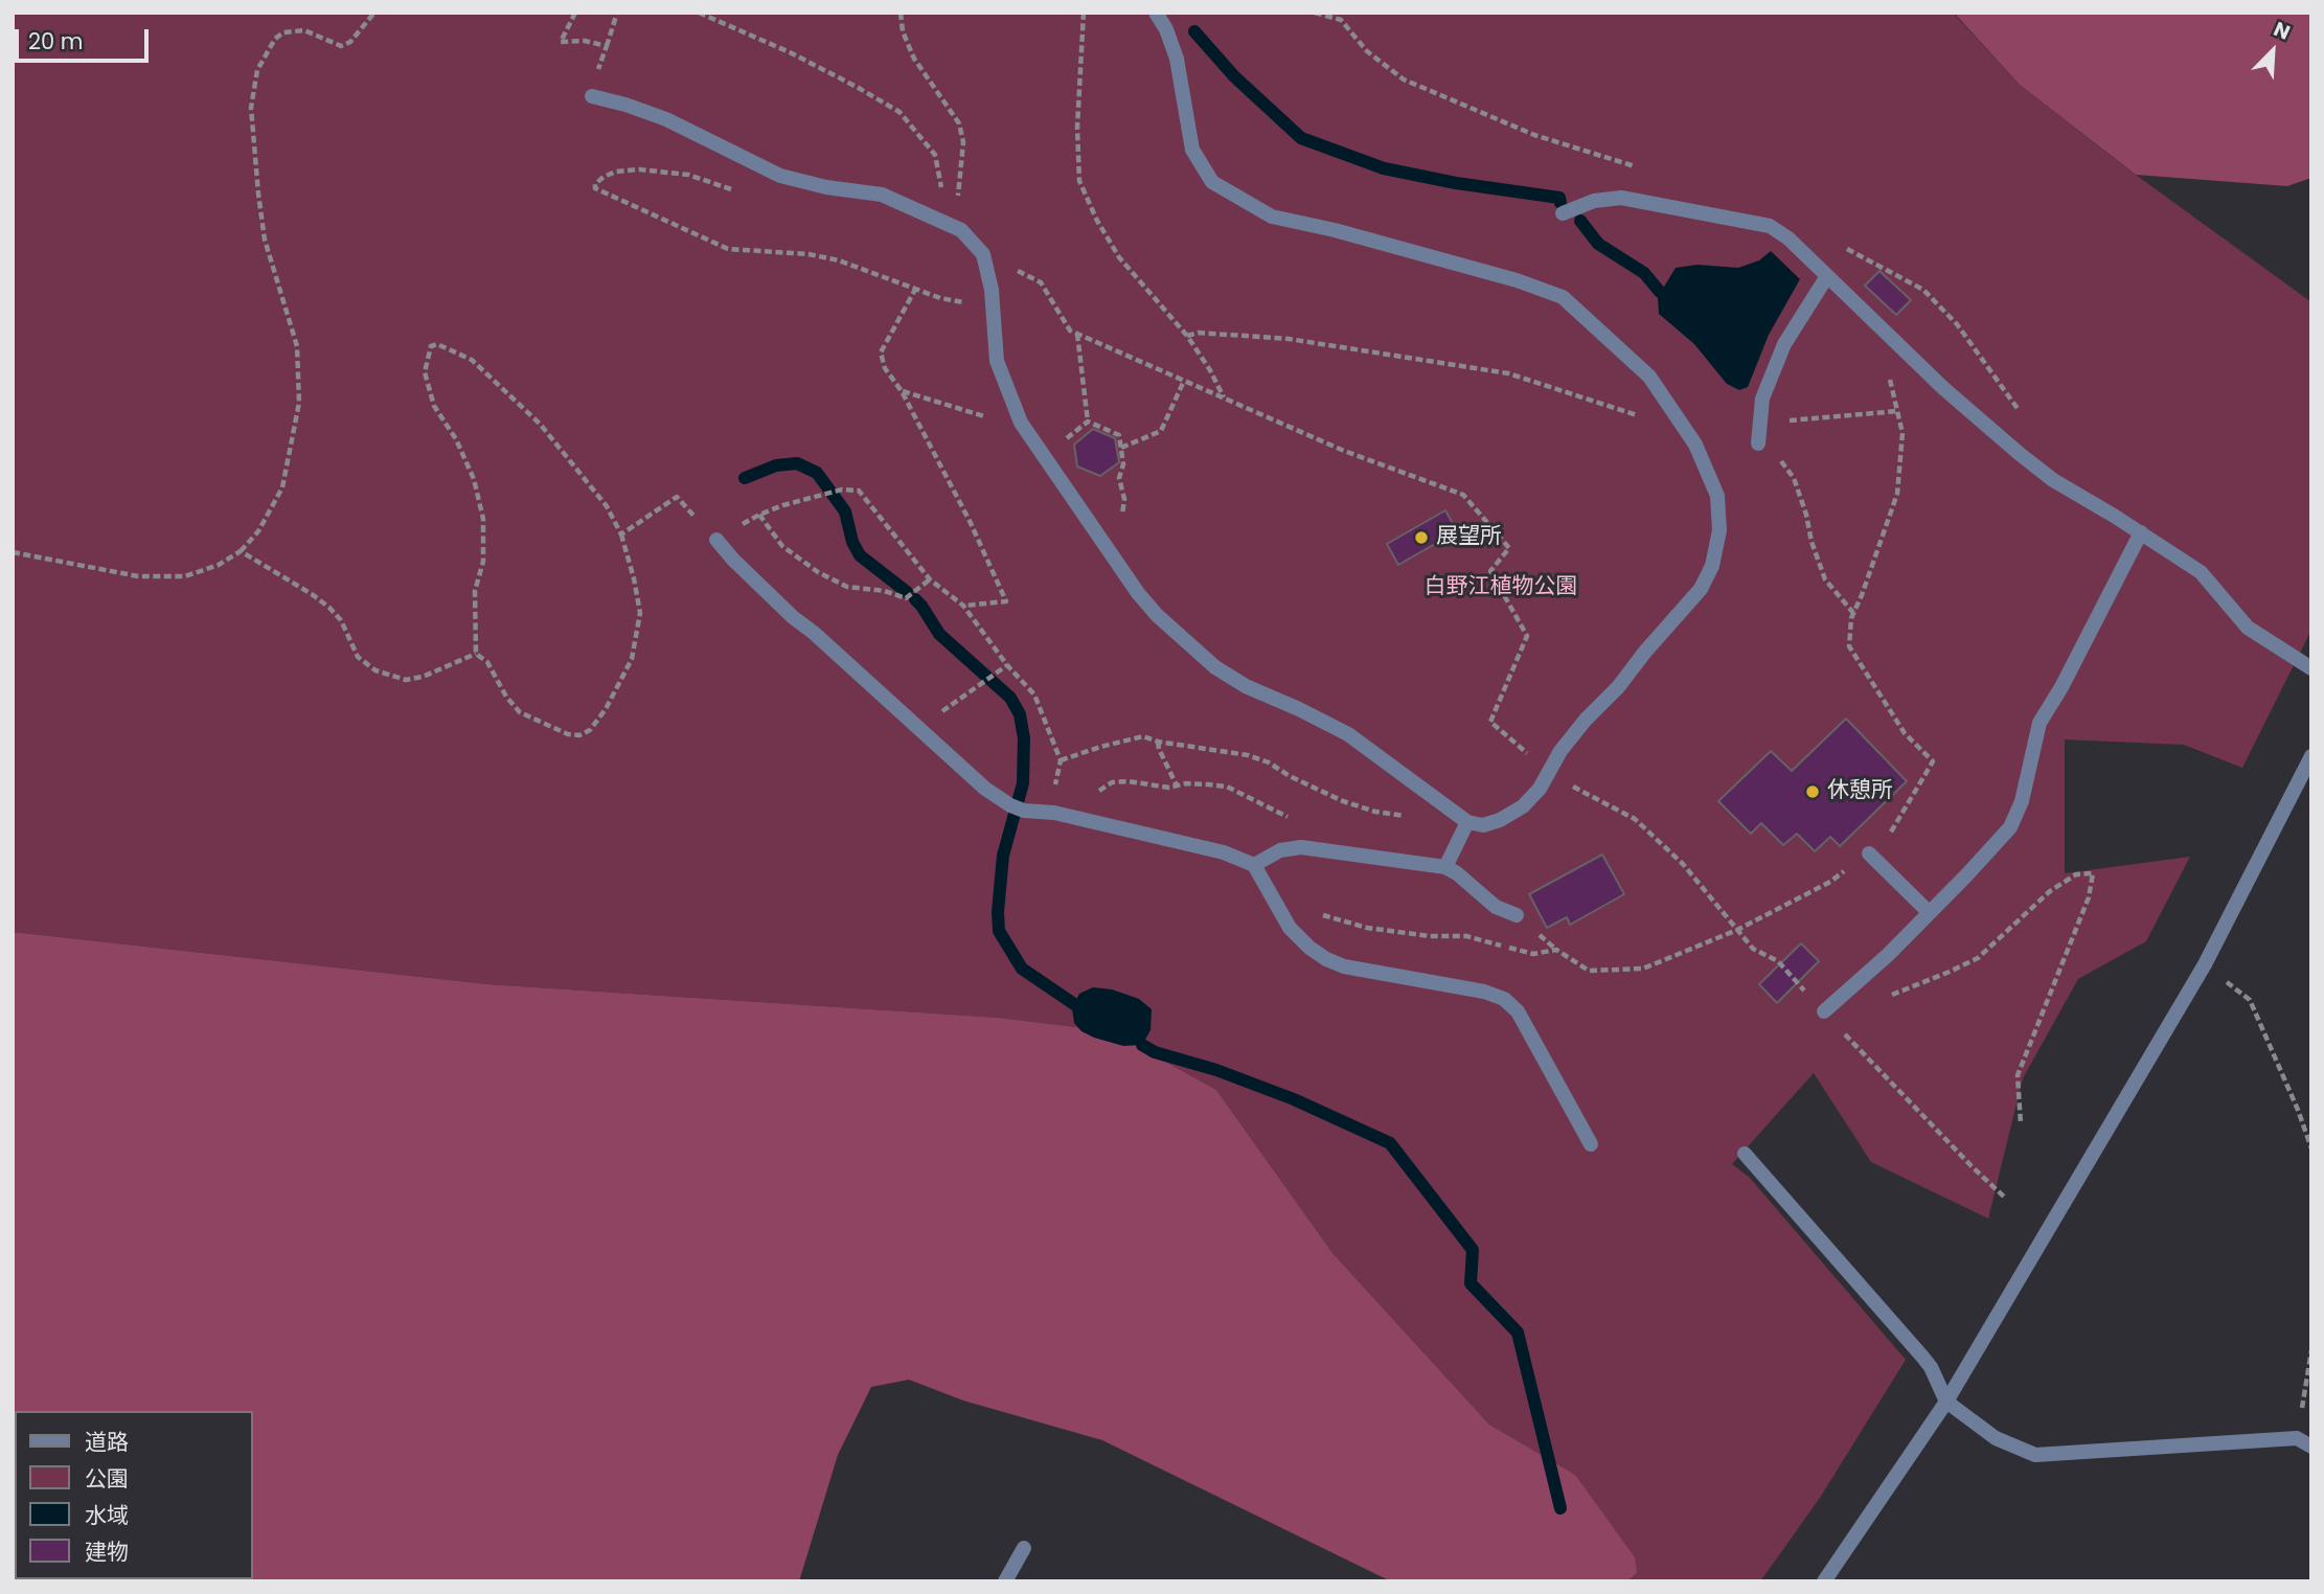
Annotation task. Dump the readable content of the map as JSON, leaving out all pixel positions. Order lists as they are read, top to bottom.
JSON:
{
  "parks": ["白野江植物公園"],
  "places": ["展望所", "休憩所"],
  "legend": [
    "道路",
    "公園",
    "水域",
    "建物"
  ],
  "scale_bar": "20 m",
  "north": "top right"
}
